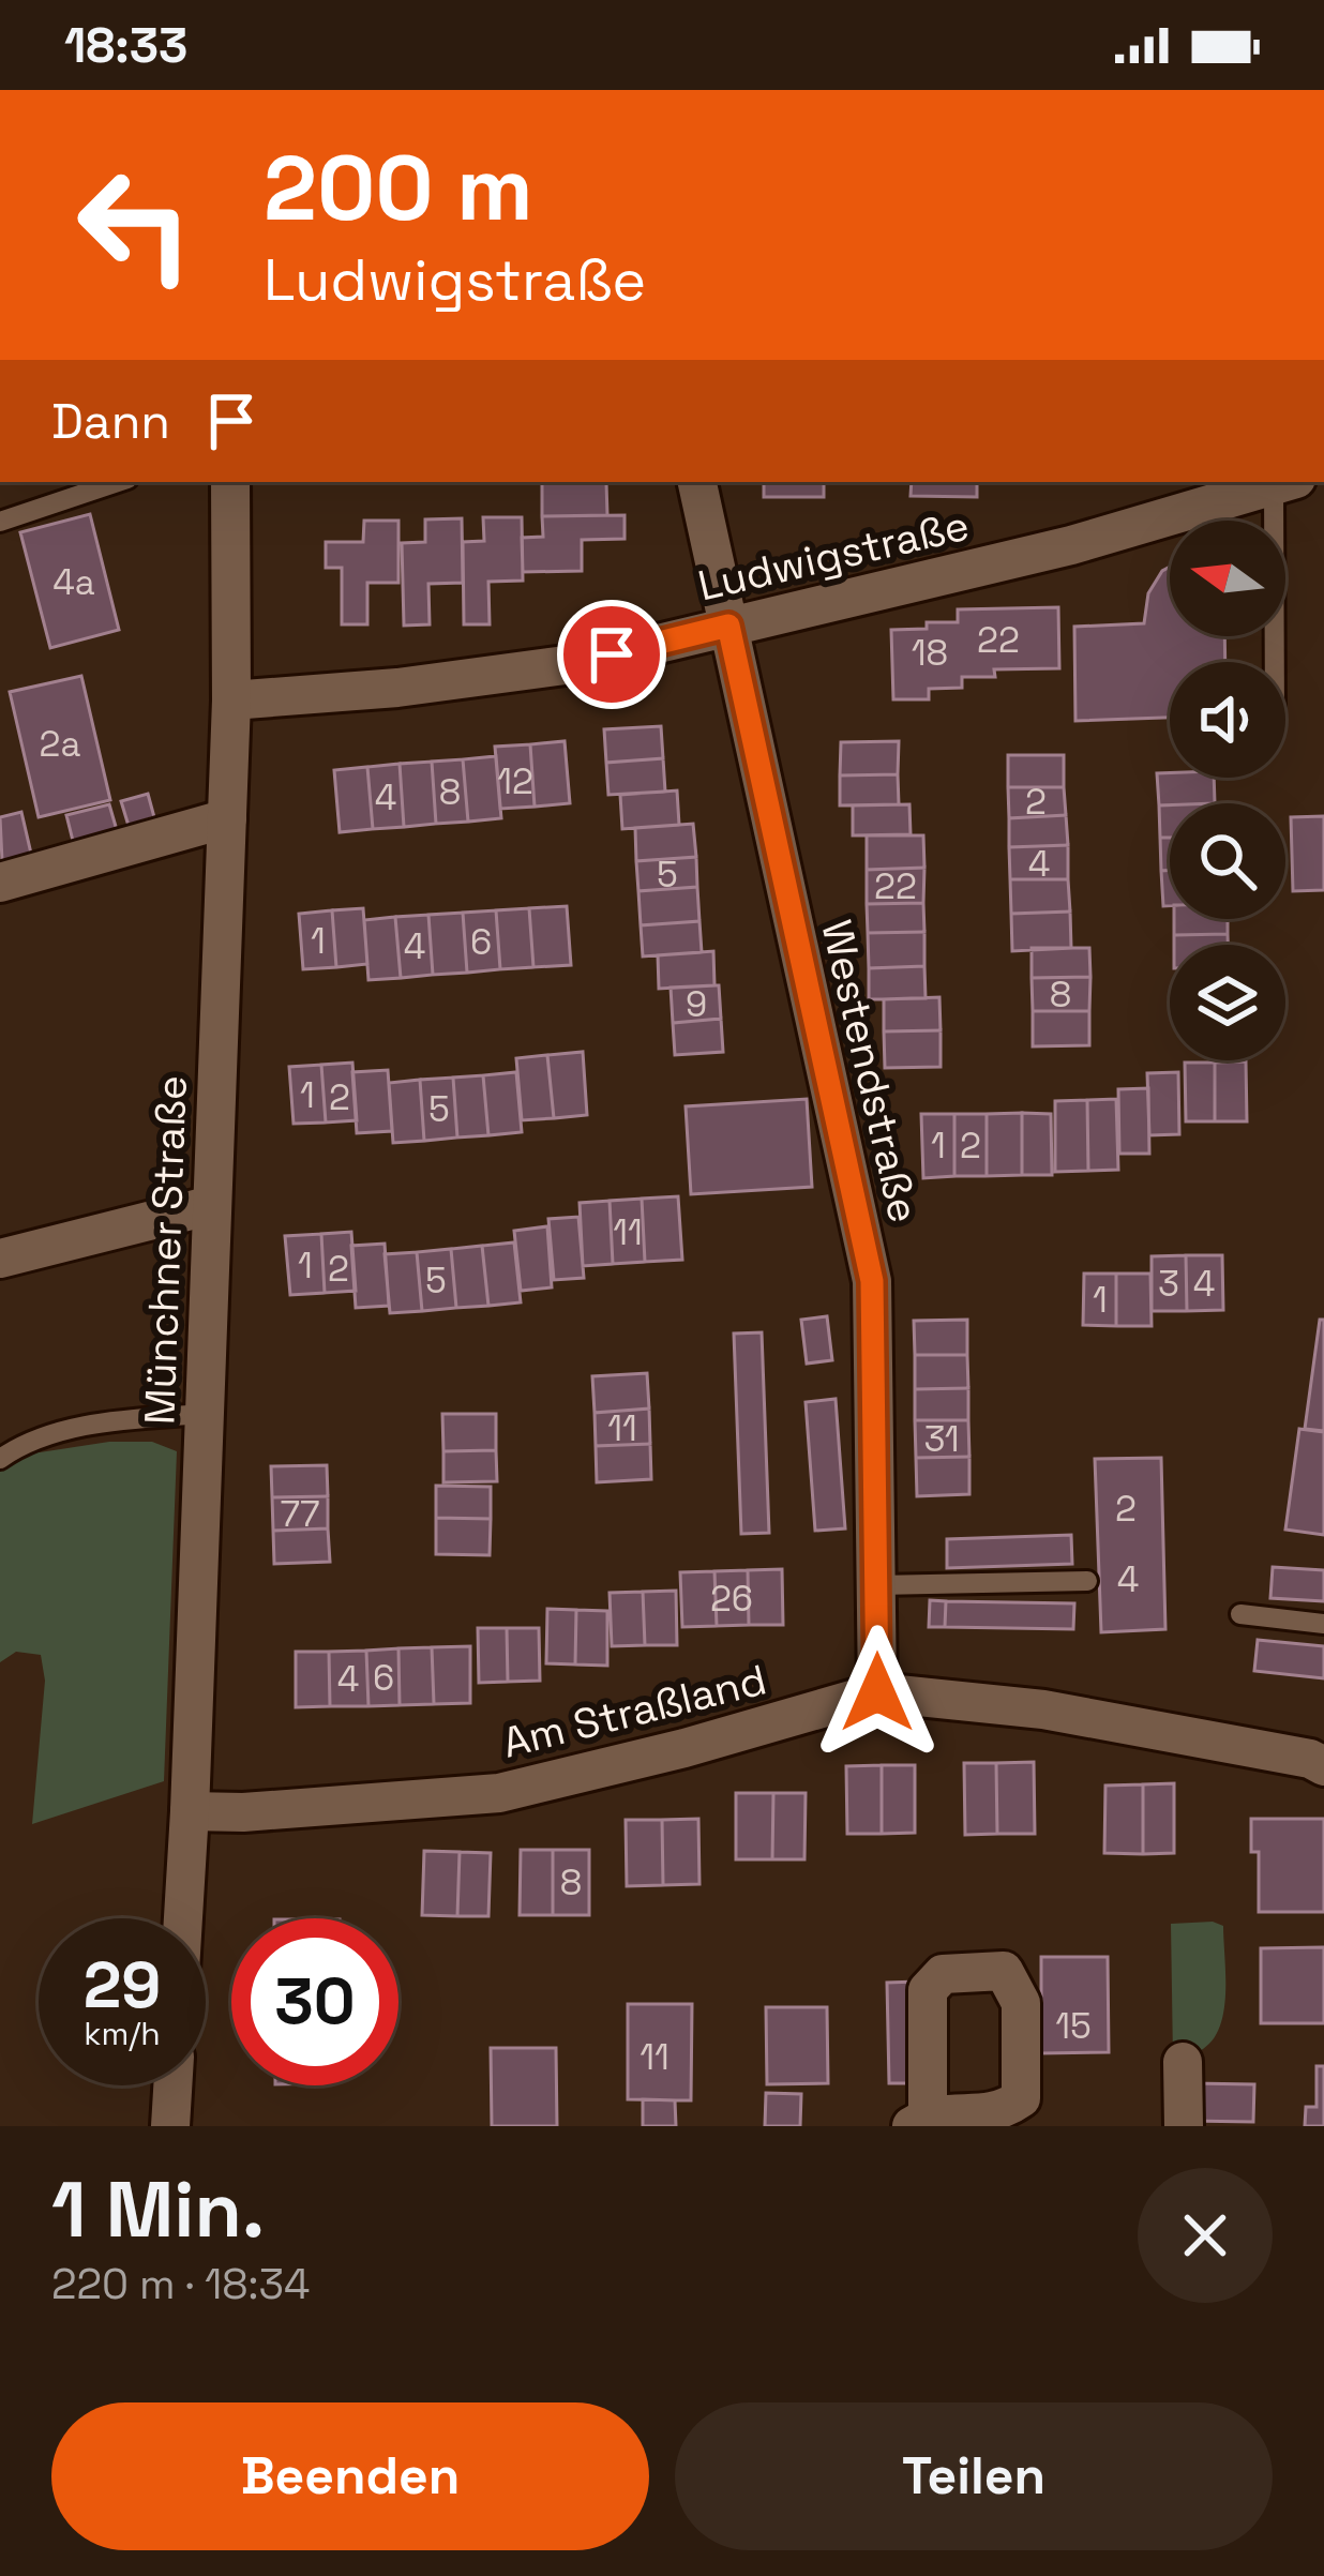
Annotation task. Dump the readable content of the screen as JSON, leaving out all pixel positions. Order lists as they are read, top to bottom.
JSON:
{
  "streets": {
    "street": [
      "Ludwigstraße",
      "Westendstraße",
      "Münchner Straße",
      "Am Straßland"
    ]
  },
  "crossings": [
    ["Ludwigstraße", "Westendstraße"],
    ["Ludwigstraße", "Münchner Straße"],
    ["Westendstraße", "Am Straßland"],
    ["Münchner Straße", "Am Straßland"]
  ],
  "house_numbers": [
    "4a",
    "22",
    "18",
    "2a",
    "12",
    "8",
    "4",
    "2",
    "4",
    "5",
    "22",
    "1",
    "6",
    "4",
    "8",
    "9",
    "1",
    "2",
    "5",
    "1",
    "2",
    "11",
    "1",
    "2",
    "5",
    "3",
    "4",
    "1",
    "11",
    "31",
    "2",
    "77",
    "4",
    "26",
    "6",
    "4",
    "8",
    "15",
    "11"
  ],
  "north": "left",
  "page": {
    "status": "18:33",
    "turn": ["200 m", "Ludwigstraße"],
    "then": "Dann",
    "speed": "29 km/h",
    "limit": "30",
    "heading": ["1 Min.", "220 m · 18:34"],
    "buttons": ["Beenden", "Teilen"]
  }
}
